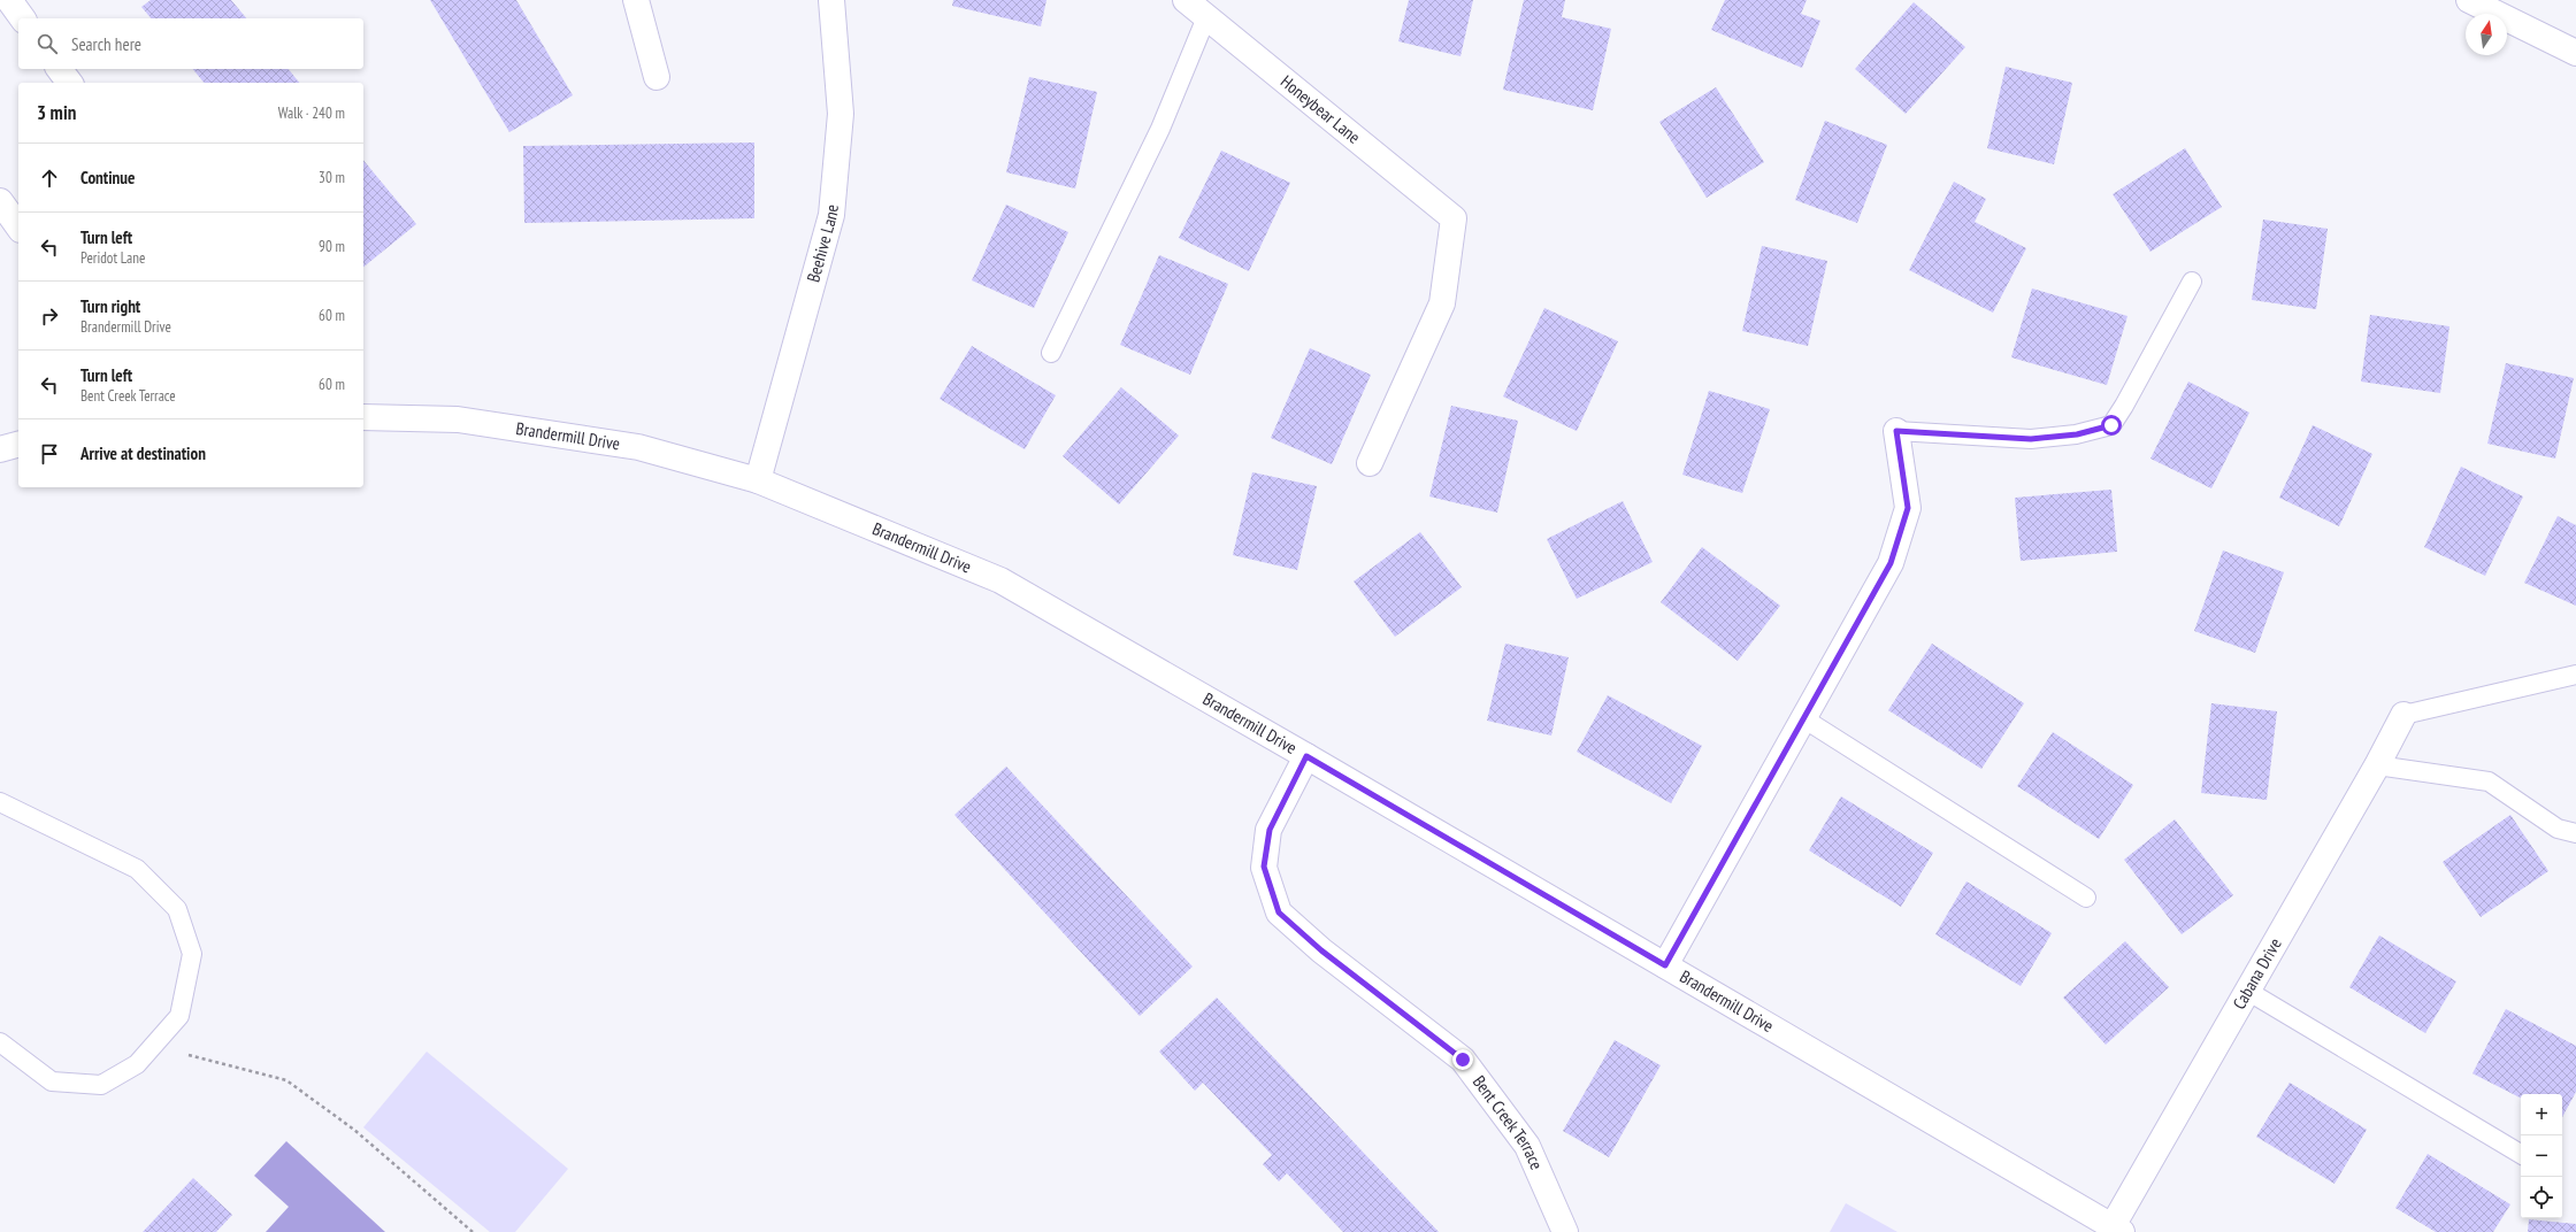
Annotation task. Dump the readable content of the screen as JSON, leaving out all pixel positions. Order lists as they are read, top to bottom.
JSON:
{
  "streets": {
    "street": [
      "Honeybear Lane",
      "Beehive Lane",
      "Brandermill Drive",
      "Cabana Drive",
      "Bent Creek Terrace"
    ]
  },
  "crossings": [
    ["Beehive Lane", "Brandermill Drive"],
    ["Brandermill Drive", "Cabana Drive"],
    ["Brandermill Drive", "Bent Creek Terrace"]
  ],
  "north": "top",
  "page": {
    "search": "Search here",
    "heading": ["3 min", "Walk · 240 m"],
    "list": [
      ["Continue", "30 m"],
      ["Turn left", "Peridot Lane", "90 m"],
      ["Turn right", "Brandermill Drive", "60 m"],
      ["Turn left", "Bent Creek Terrace", "60 m"],
      "Arrive at destination"
    ],
    "map_buttons": ["+", "−"]
  }
}
